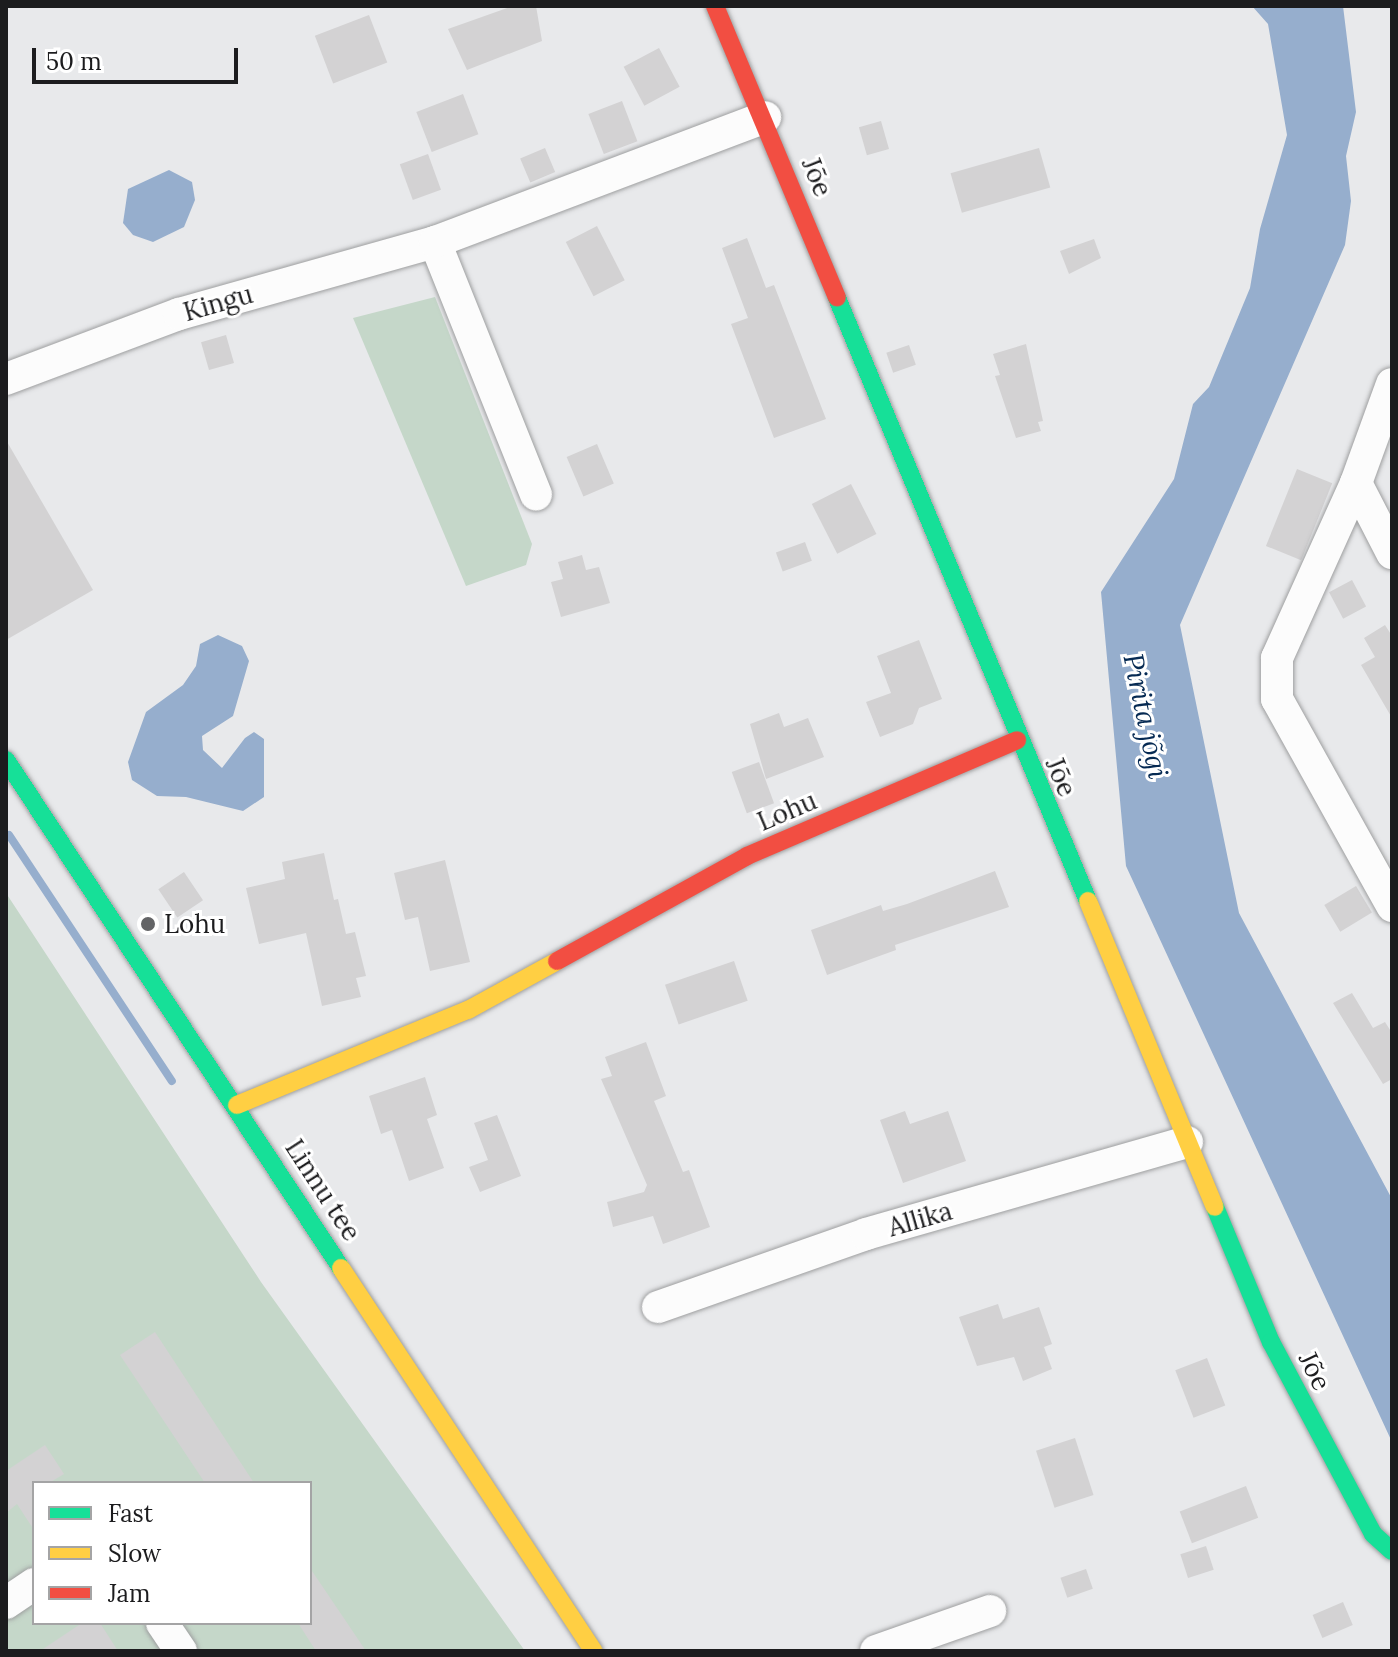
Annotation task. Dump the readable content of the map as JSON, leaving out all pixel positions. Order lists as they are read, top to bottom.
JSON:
{
  "streets": {
    "street": [
      "Jõe",
      "Kingu",
      "Lohu",
      "Linnu tee",
      "Allika"
    ]
  },
  "crossings": [
    ["Jõe", "Kingu"],
    ["Jõe", "Lohu"],
    ["Jõe", "Allika"],
    ["Lohu", "Linnu tee"]
  ],
  "water": ["Pirita jõgi"],
  "places": ["Lohu"],
  "legend": ["Fast", "Slow", "Jam"],
  "scale_bar": "50 m"
}
